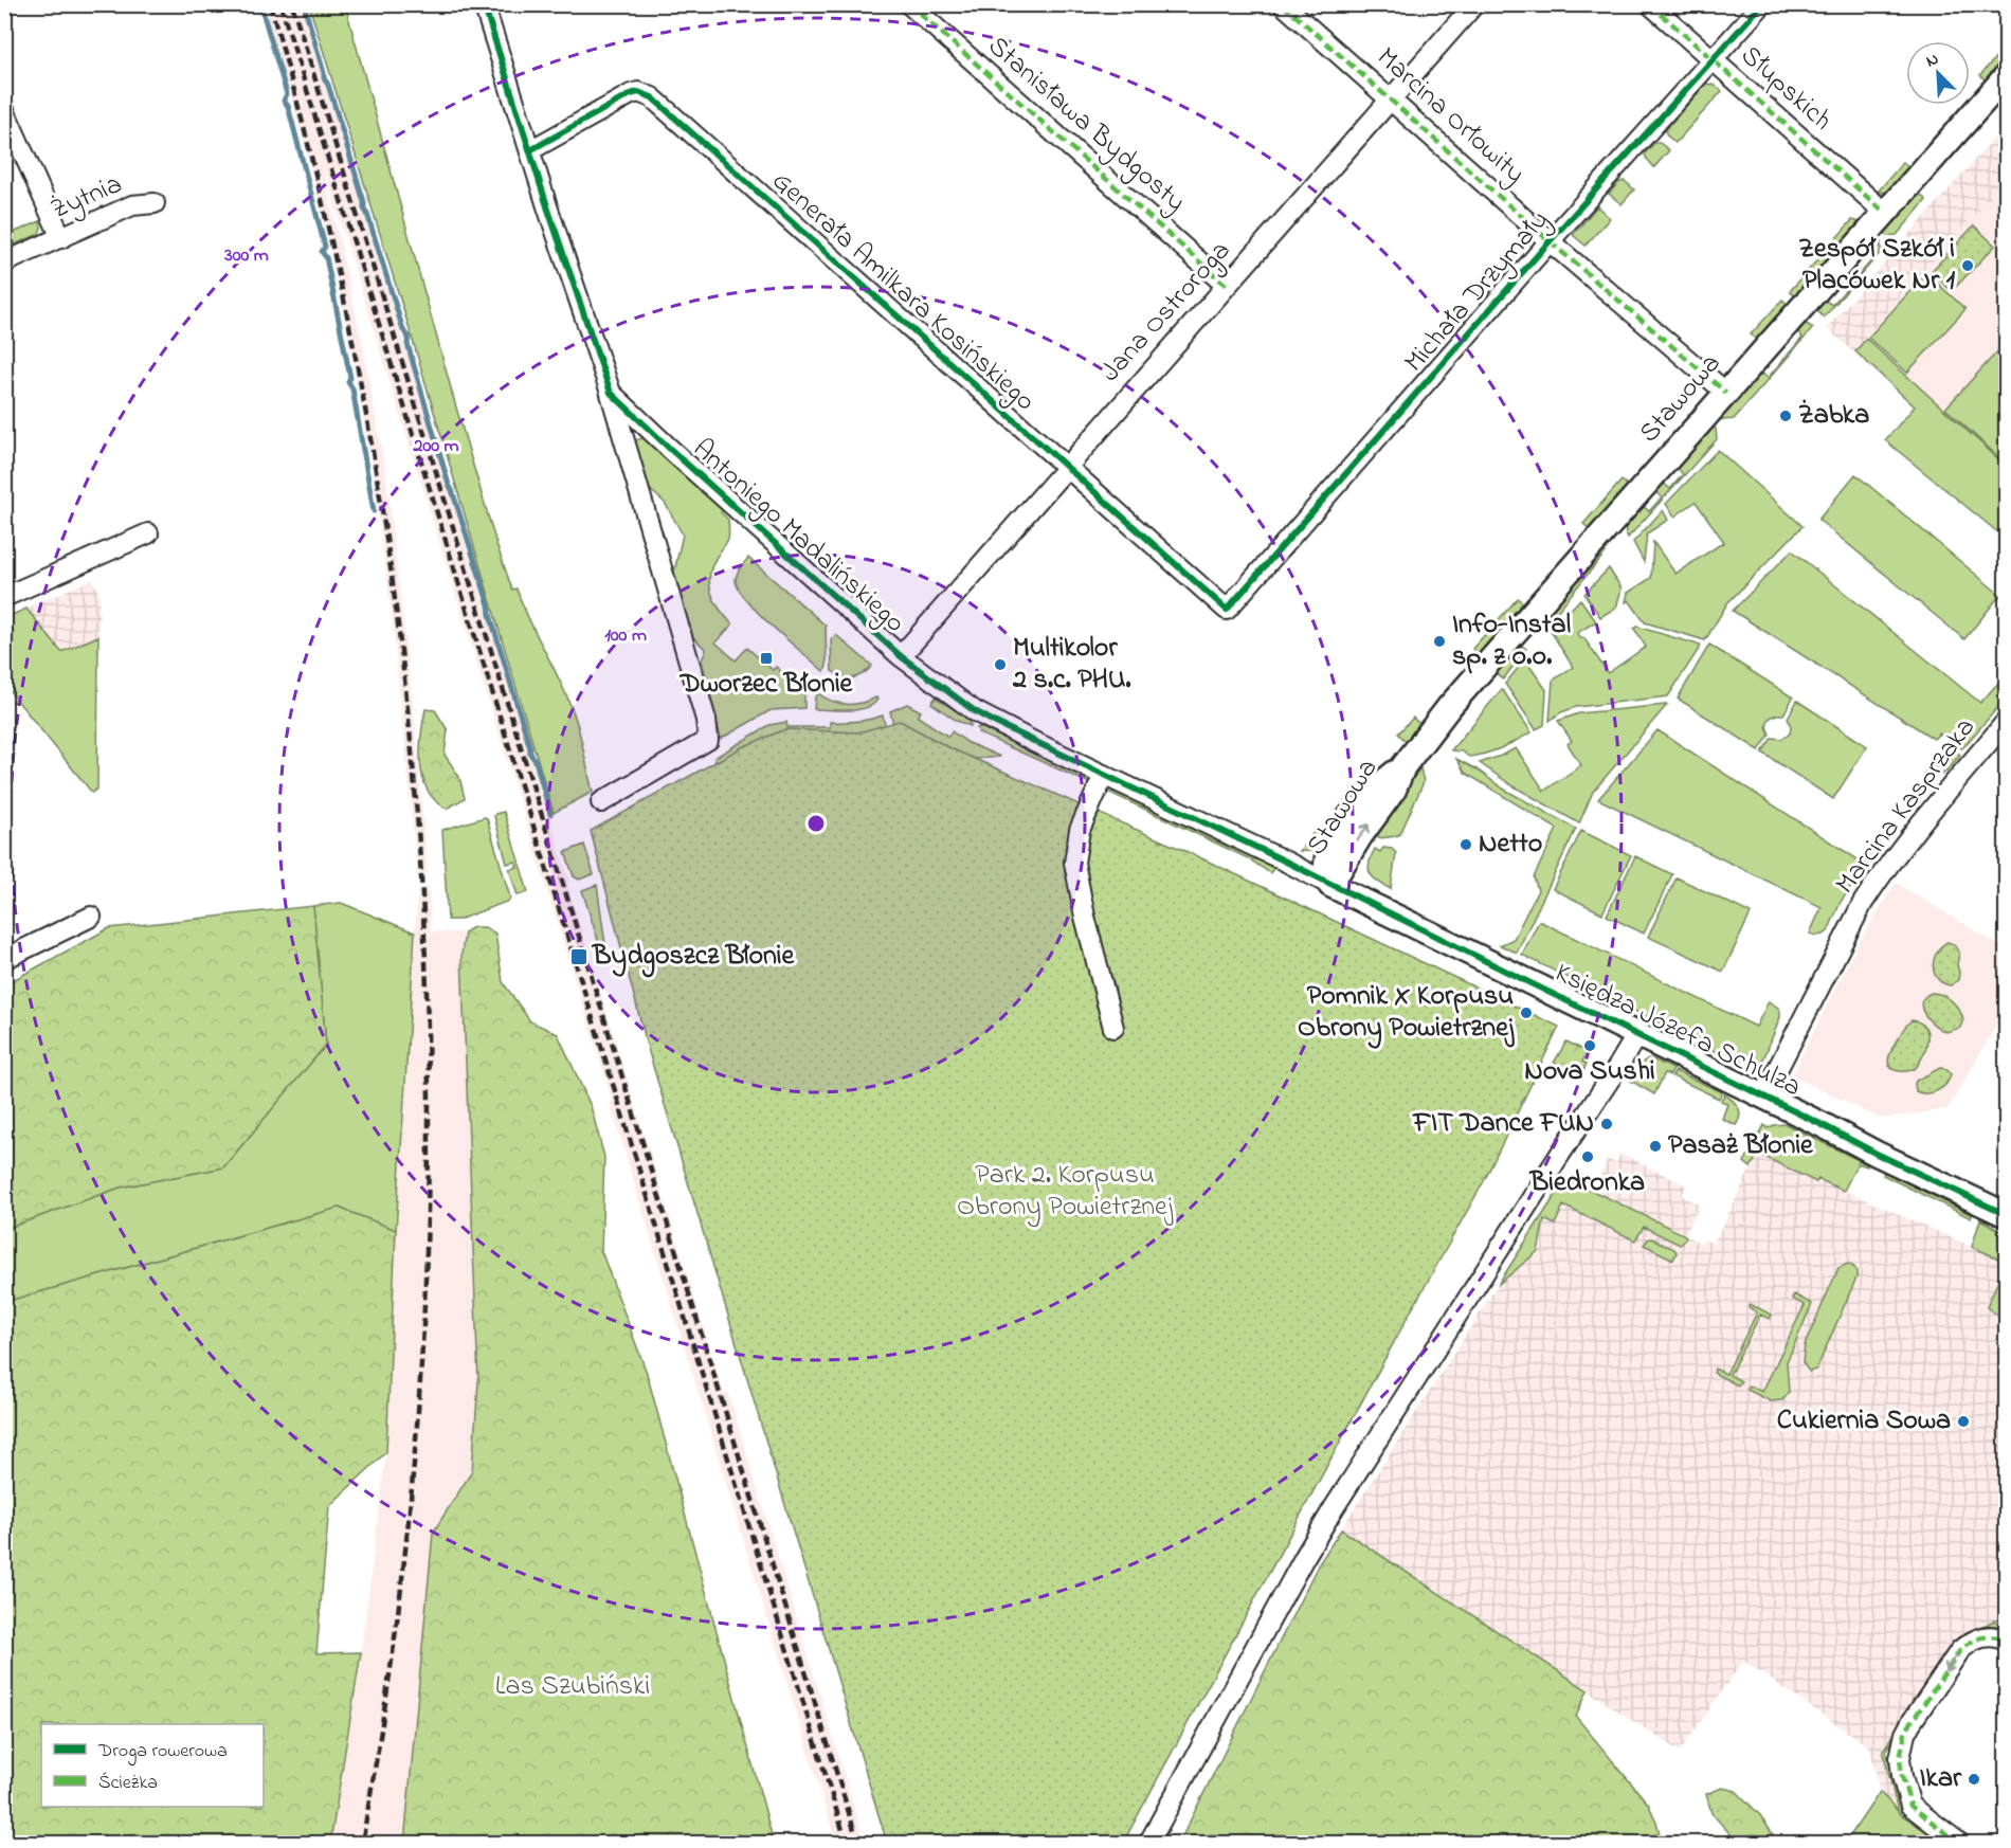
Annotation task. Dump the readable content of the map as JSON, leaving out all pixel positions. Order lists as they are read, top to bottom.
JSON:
{
  "streets": {
    "street": [
      "Słupskich",
      "Marcina Orłowity",
      "Stanisława Bydgosty",
      "Żytnia",
      "Generała Amilkara Kosińskiego",
      "Michała Drzymały",
      "Jana Ostroroga",
      "Stawowa",
      "Antoniego Madalińskiego",
      "Marcina Kasprzaka",
      "Księdza Józefa Schulza"
    ]
  },
  "crossings": [
    ["Słupskich", "Michała Drzymały"],
    ["Słupskich", "Stawowa"],
    ["Marcina Orłowity", "Michała Drzymały"],
    ["Marcina Orłowity", "Jana Ostroroga"],
    ["Marcina Orłowity", "Stawowa"],
    ["Stanisława Bydgosty", "Jana Ostroroga"],
    ["Generała Amilkara Kosińskiego", "Michała Drzymały"],
    ["Generała Amilkara Kosińskiego", "Jana Ostroroga"],
    ["Generała Amilkara Kosińskiego", "Antoniego Madalińskiego"],
    ["Jana Ostroroga", "Antoniego Madalińskiego"],
    ["Stawowa", "Antoniego Madalińskiego"],
    ["Stawowa", "Księdza Józefa Schulza"],
    ["Antoniego Madalińskiego", "Księdza Józefa Schulza"],
    ["Marcina Kasprzaka", "Księdza Józefa Schulza"]
  ],
  "parks": ["Park 2. Korpusu Obrony Powietrznej", "Las Szubiński"],
  "places": {
    "other": [
      "Zespół Szkół i Placówek Nr 1",
      "Żabka",
      "Info-Instal sp. z o.o.",
      "Multikolor 2 s.c. PHU.",
      "Netto",
      "Pomnik X Korpusu Obrony Powietrznej",
      "Nova Sushi",
      "FIT Dance FUN",
      "Pasaż Błonie",
      "Biedronka",
      "Cukiernia Sowa",
      "Ikar"
    ],
    "transit": ["Dworzec Błonie", "Bydgoszcz Błonie"]
  },
  "legend": ["Droga rowerowa", "Ścieżka"],
  "north": "top left",
  "rings": ["300 m", "200 m", "100 m"]
}
